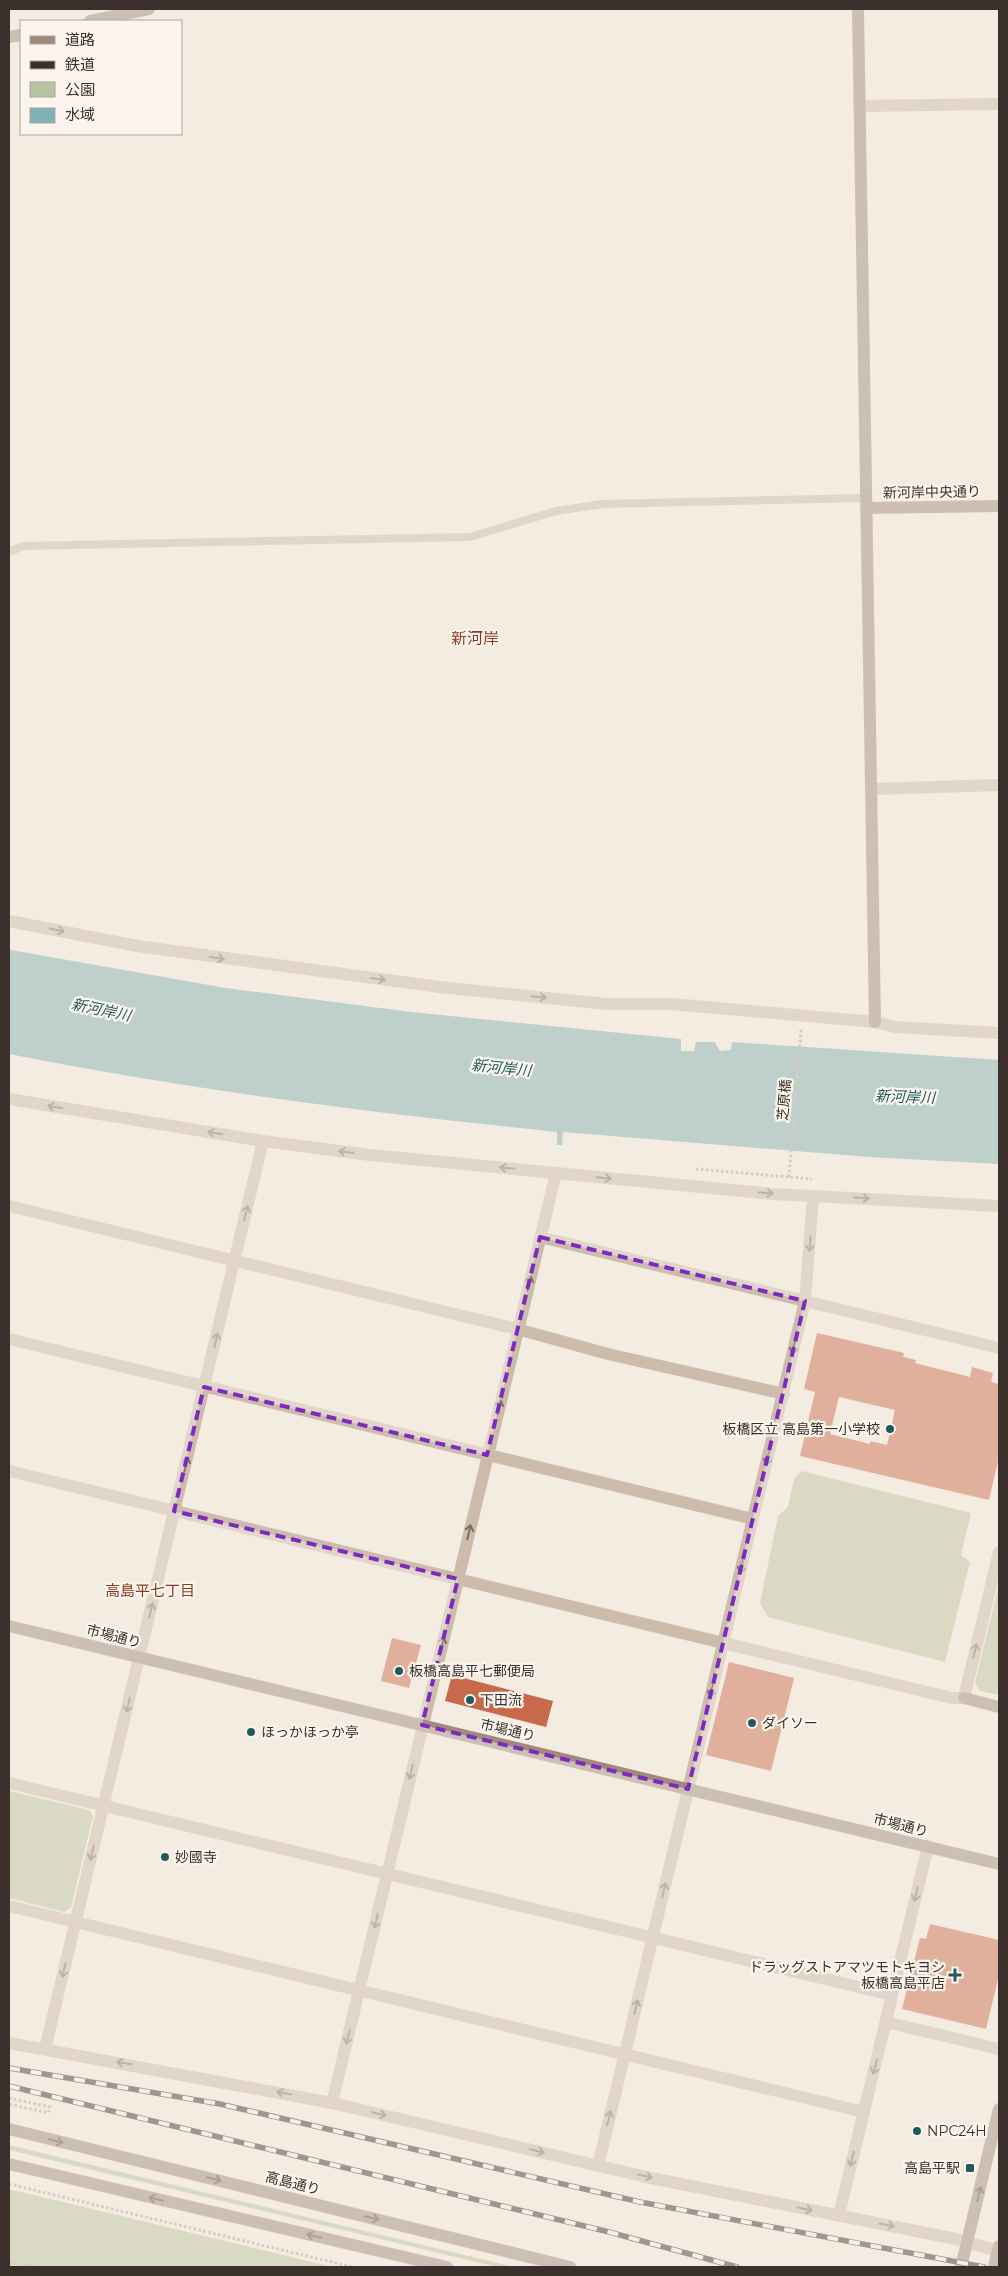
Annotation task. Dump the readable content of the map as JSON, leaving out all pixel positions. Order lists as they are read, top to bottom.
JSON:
{
  "streets": {
    "street": ["新河岸中央通り", "市場通り", "高島通り"],
    "path": ["芝原橋"]
  },
  "districts": ["新河岸", "高島平七丁目"],
  "water": ["新河岸川"],
  "places": {
    "other": [
      "板橋区立 高島第一小学校",
      "板橋高島平七郵便局",
      "下田流",
      "ダイソー",
      "ほっかほっか亭",
      "妙國寺",
      "NPC24H"
    ],
    "health": ["ドラッグストアマツモトキヨシ 板橋高島平店"],
    "transit": ["高島平駅"]
  },
  "legend": [
    "道路",
    "鉄道",
    "公園",
    "水域"
  ]
}
